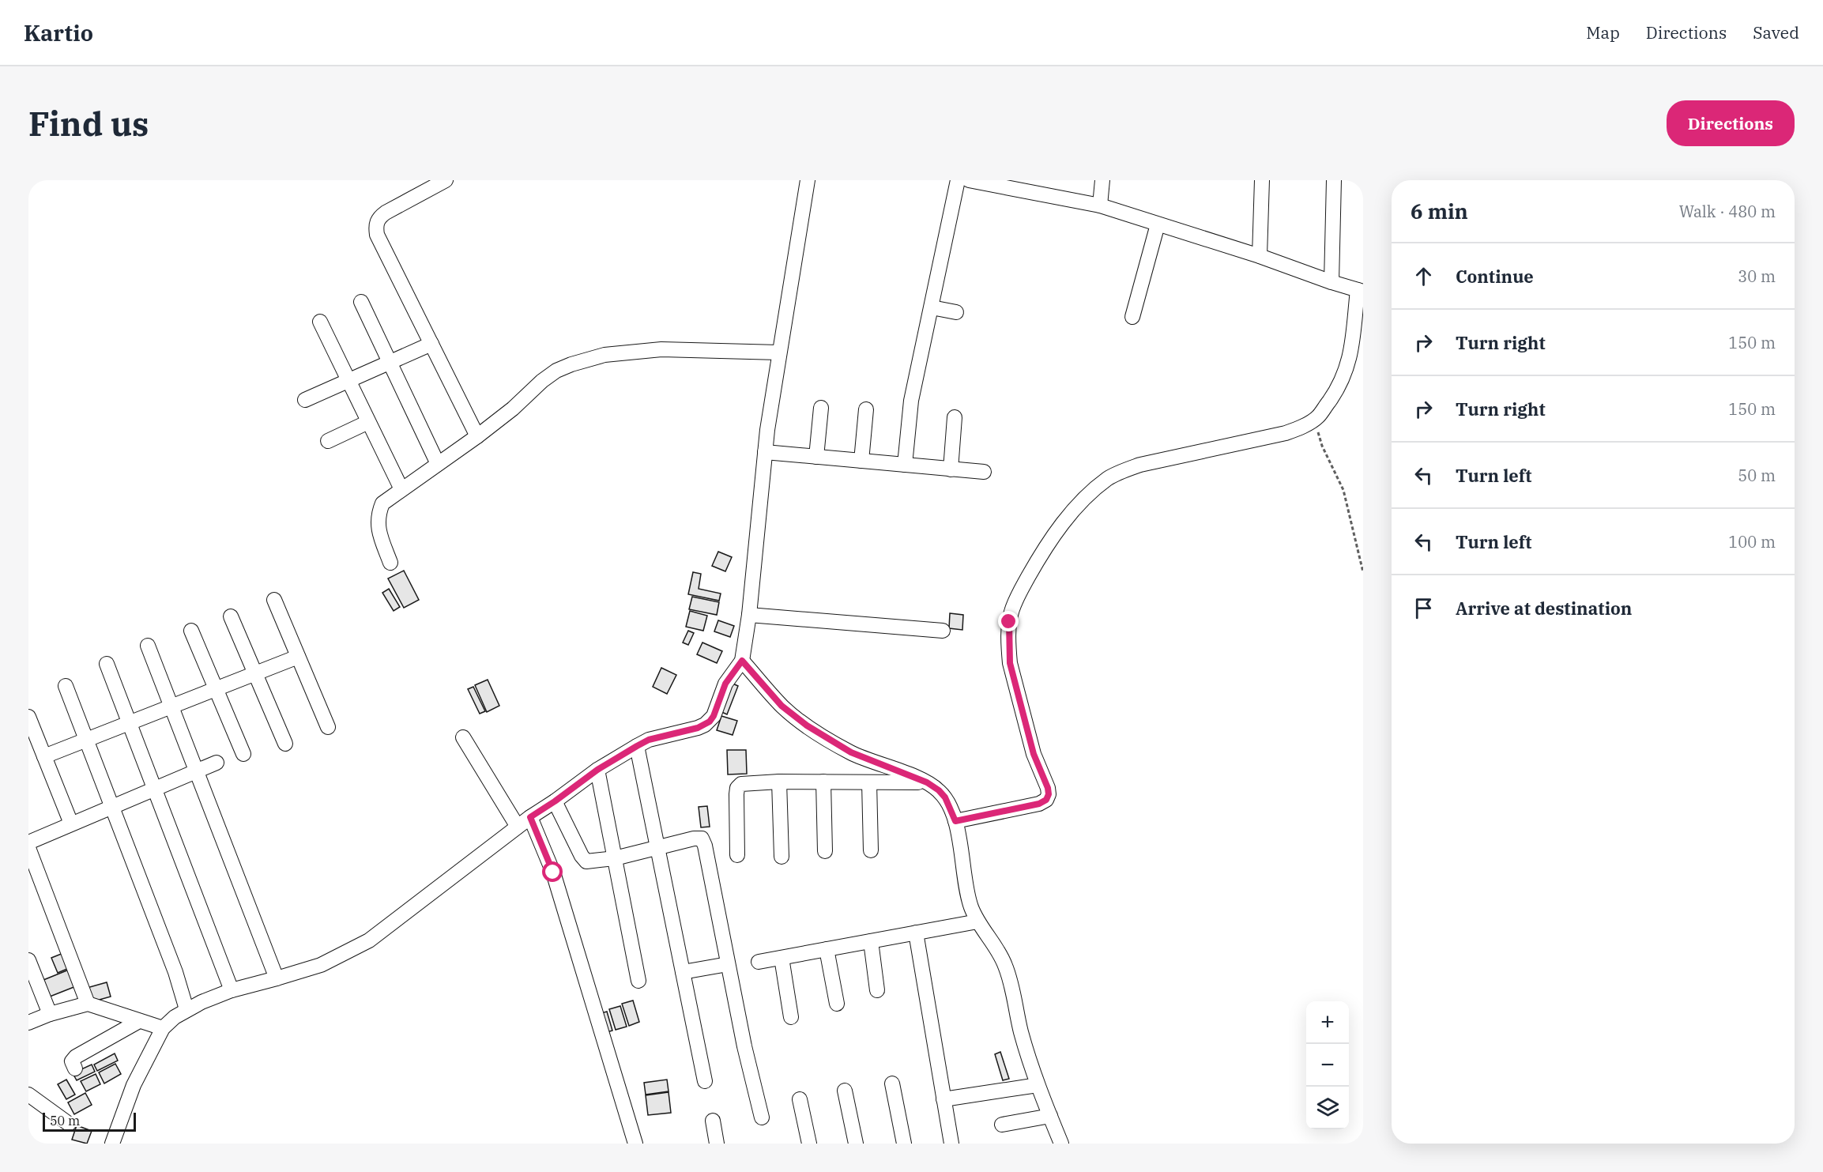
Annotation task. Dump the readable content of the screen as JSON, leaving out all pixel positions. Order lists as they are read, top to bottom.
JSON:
{
  "scale_bar": "50 m",
  "page": {
    "header": "Kartio",
    "nav": ["Map", "Directions", "Saved"],
    "buttons": "Directions",
    "title": "Find us",
    "heading": ["6 min", "Walk · 480 m"],
    "list": [
      ["Continue", "30 m"],
      ["Turn right", "150 m"],
      ["Turn right", "150 m"],
      ["Turn left", "50 m"],
      ["Turn left", "100 m"],
      "Arrive at destination"
    ],
    "map_buttons": ["+", "−"],
    "scale": "50 m"
  }
}
